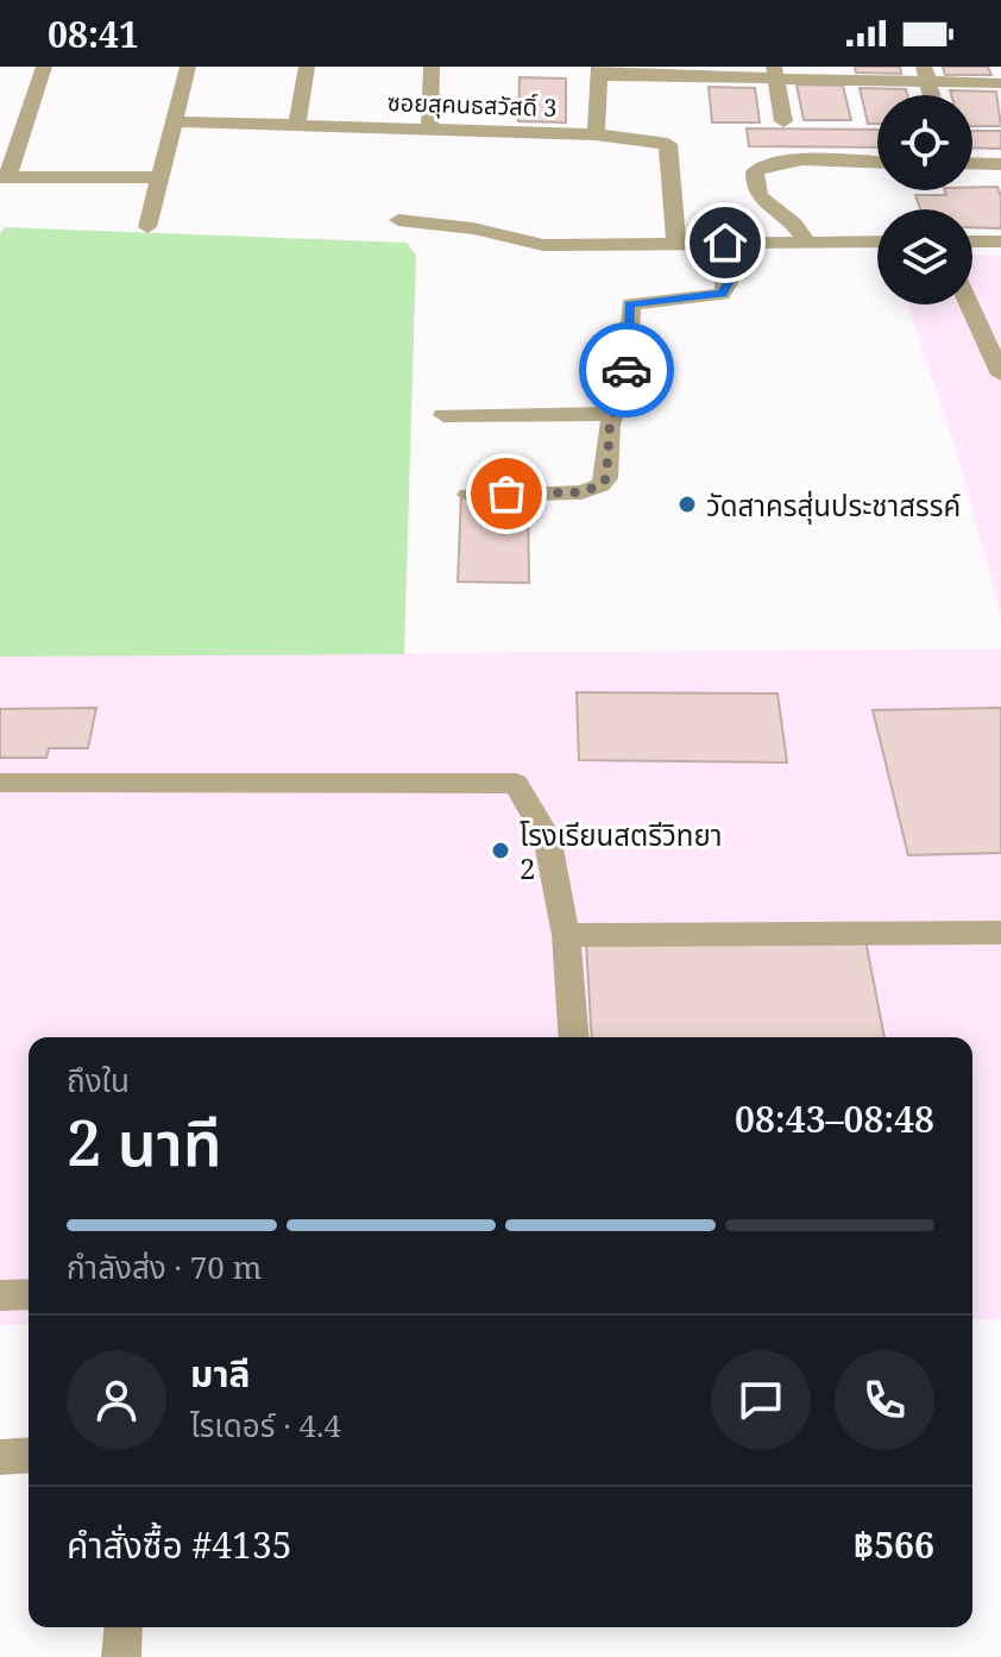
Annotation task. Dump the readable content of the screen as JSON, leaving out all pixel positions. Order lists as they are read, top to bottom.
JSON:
{
  "streets": {
    "street": ["ซอยสุคนธสวัสดิ์ 3"]
  },
  "places": ["วัดสาครสุ่นประชาสรรค์", "โรงเรียนสตรีวิทยา 2"],
  "page": {
    "status": "08:41",
    "heading": ["2 นาที", "ถึงใน", "08:43–08:48"],
    "panel": [
      "มาลี",
      "ไรเดอร์ · 4.4",
      "คำสั่งซื้อ #4135",
      "฿566"
    ],
    "bar": "กำลังส่ง · 70 m"
  }
}
